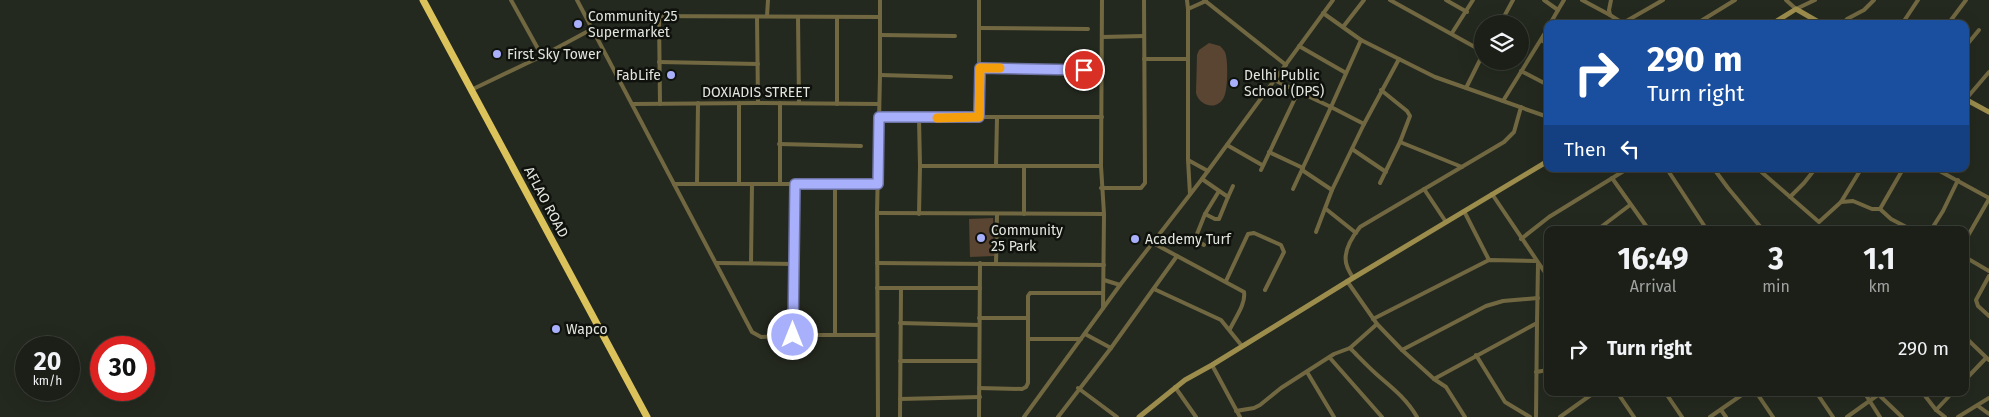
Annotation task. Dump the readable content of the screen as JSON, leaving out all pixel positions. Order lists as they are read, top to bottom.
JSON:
{
  "streets": {
    "highway": ["AFLAO ROAD"],
    "street": ["DOXIADIS STREET"]
  },
  "places": [
    "Community 25 Supermarket",
    "First Sky Tower",
    "FabLife",
    "Delhi Public School (DPS)",
    "Community 25 Park",
    "Academy Turf",
    "Wapco"
  ],
  "page": {
    "turn": ["290 m", "Turn right"],
    "then": "Then",
    "eta": [
      "16:49",
      "Arrival",
      "3",
      "min",
      "1.1",
      "km"
    ],
    "list": [
      {
        "name": "Turn right",
        "value": "290 m"
      }
    ],
    "speed": "20 km/h",
    "limit": "30"
  }
}
